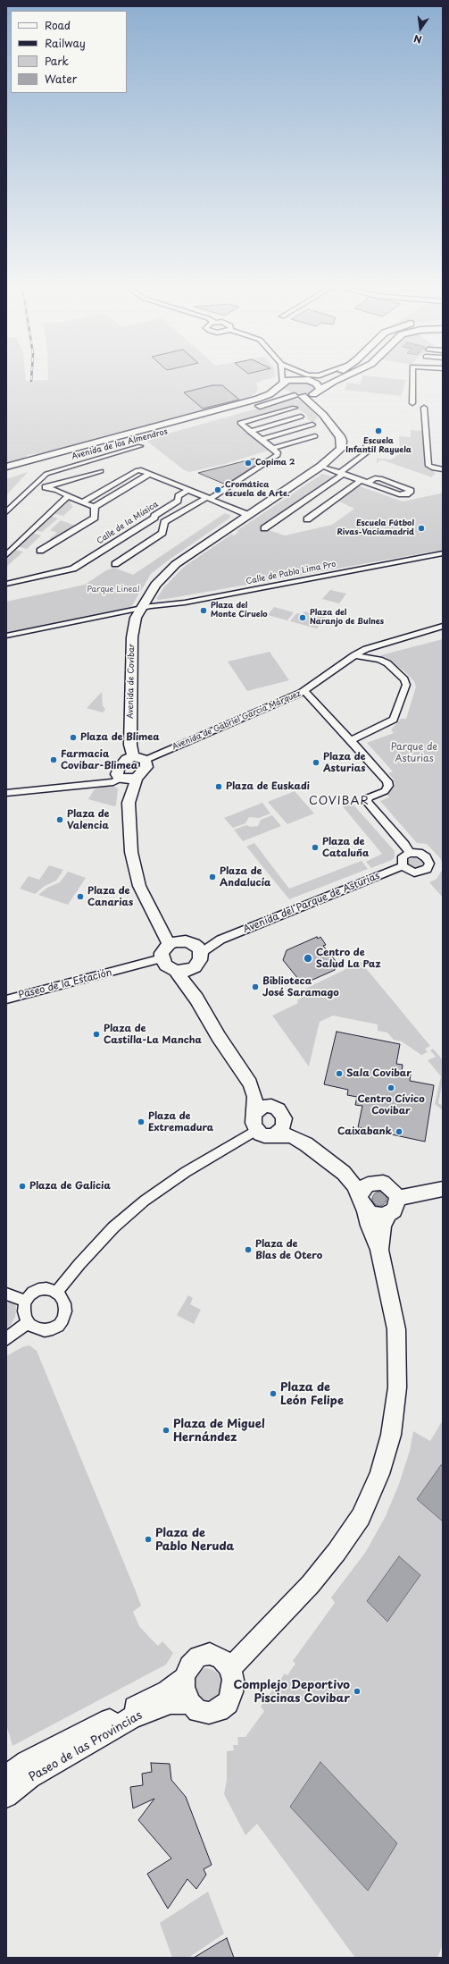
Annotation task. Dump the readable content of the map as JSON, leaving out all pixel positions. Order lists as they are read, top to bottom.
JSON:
{
  "streets": {
    "street": [
      "Avenida de los Almendros",
      "Calle de la Música",
      "Calle de Pablo Lima Pro",
      "Avenida de Covibar",
      "Avenida de Gabriel García Márquez",
      "Avenida del Parque de Asturias",
      "Paseo de la Estación",
      "Paseo de las Provincias"
    ]
  },
  "crossings": [
    ["Calle de Pablo Lima Pro", "Avenida de Covibar"],
    ["Avenida de Covibar", "Avenida de Gabriel García Márquez"],
    ["Avenida del Parque de Asturias", "Paseo de la Estación"]
  ],
  "districts": ["COVIBAR"],
  "parks": ["Parque Lineal", "Parque de Asturias"],
  "places": [
    "Escuela Infantil Rayuela",
    "Copima 2",
    "Cromática escuela de Arte.",
    "Escuela Fútbol Rivas-Vaciamadrid",
    "Plaza del Monte Ciruelo",
    "Plaza del Naranjo de Bulnes",
    "Plaza de Blimea",
    "Farmacia Covibar-Blimea",
    "Plaza de Asturias",
    "Plaza de Euskadi",
    "Plaza de Valencia",
    "Plaza de Cataluña",
    "Plaza de Andalucía",
    "Plaza de Canarias",
    "Centro de Salud La Paz",
    "Biblioteca José Saramago",
    "Plaza de Castilla-La Mancha",
    "Sala Covibar",
    "Centro Cívico Covibar",
    "Plaza de Extremadura",
    "Caixabank",
    "Plaza de Galicia",
    "Plaza de Blas de Otero",
    "Plaza de León Felipe",
    "Plaza de Miguel Hernández",
    "Plaza de Pablo Neruda",
    "Complejo Deportivo Piscinas Covibar"
  ],
  "legend": [
    "Road",
    "Railway",
    "Park",
    "Water"
  ],
  "north": "bottom"
}
